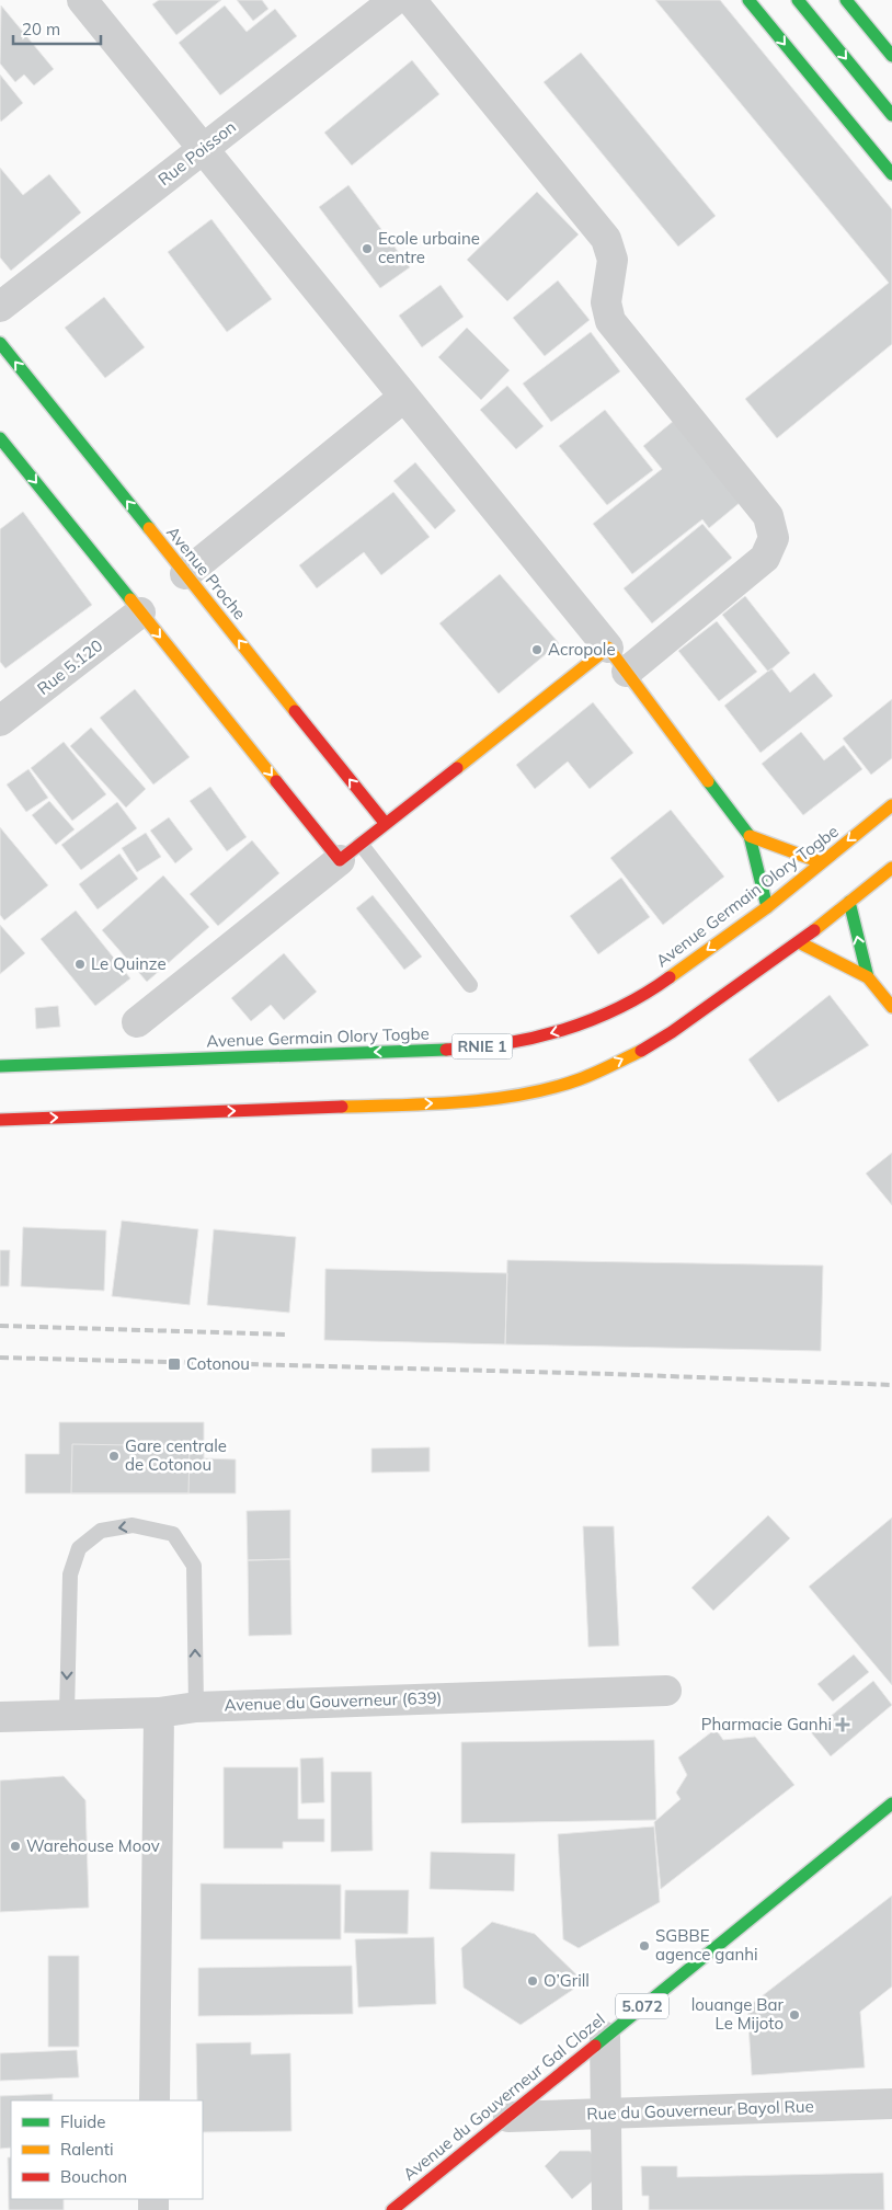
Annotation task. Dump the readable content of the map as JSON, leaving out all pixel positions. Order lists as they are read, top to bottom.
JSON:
{
  "streets": {
    "main road": [
      "Avenue Proche",
      "Avenue Germain Olory Togbe",
      "RNIE 1",
      "5.072",
      "Avenue du Gouverneur Gal Clozel"
    ],
    "street": [
      "Rue Poisson",
      "Rue 5.120",
      "Avenue du Gouverneur (639)",
      "Rue du Gouverneur Bayol Rue"
    ]
  },
  "crossings": [
    ["Avenue du Gouverneur Gal Clozel", "Rue du Gouverneur Bayol Rue"]
  ],
  "places": {
    "other": [
      "Ecole urbaine centre",
      "Acropole",
      "Le Quinze",
      "Gare centrale de Cotonou",
      "Warehouse Moov",
      "SGBBE agence ganhi",
      "O’Grill",
      "louange Bar Le Mijoto"
    ],
    "transit": ["Cotonou"],
    "health": ["Pharmacie Ganhi"]
  },
  "legend": ["Fluide", "Ralenti", "Bouchon"],
  "scale_bar": "20 m"
}
